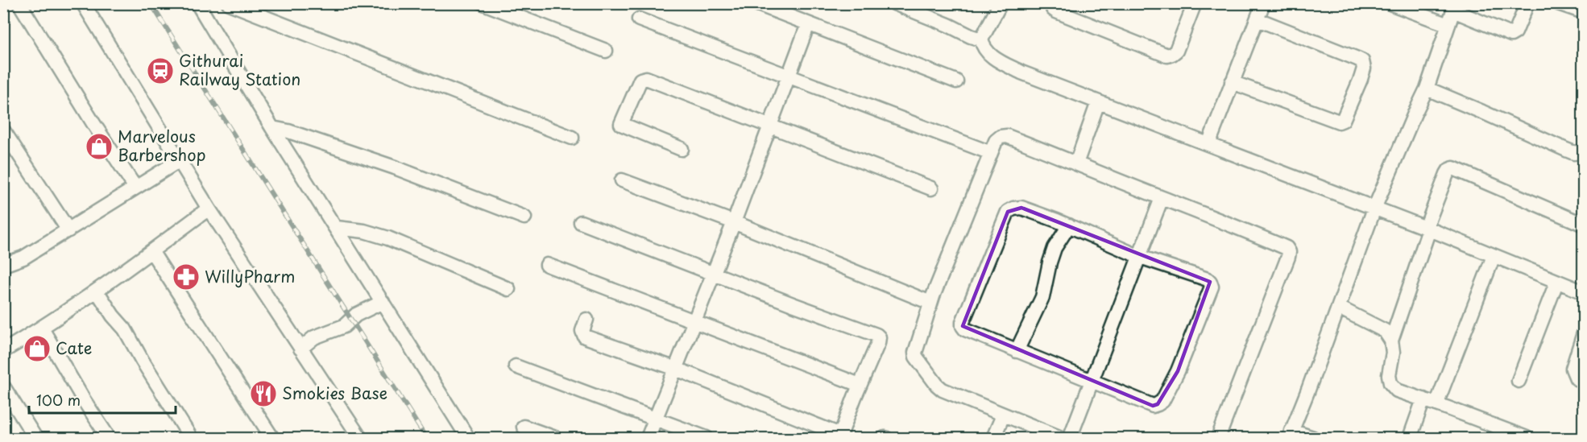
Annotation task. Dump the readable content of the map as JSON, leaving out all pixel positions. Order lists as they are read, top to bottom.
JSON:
{
  "places": {
    "station": ["Githurai Railway Station"],
    "shop": ["Marvelous Barbershop", "Cate"],
    "pharmacy": ["WillyPharm"],
    "restaurant": ["Smokies Base"]
  },
  "scale_bar": "100 m"
}
